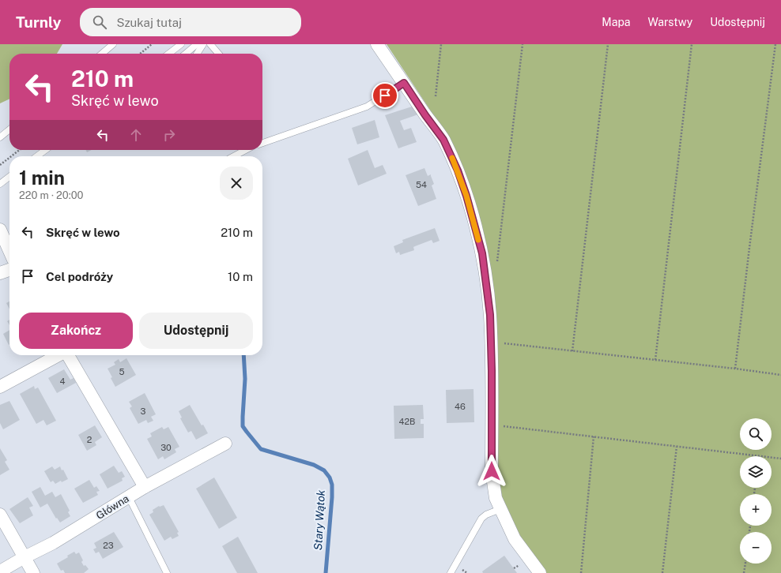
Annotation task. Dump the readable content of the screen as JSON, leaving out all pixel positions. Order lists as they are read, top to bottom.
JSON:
{
  "streets": {
    "street": ["Główna"]
  },
  "water": ["Stary Wątok"],
  "house_numbers": [
    "54",
    "5",
    "4",
    "46",
    "3",
    "42B",
    "2",
    "30",
    "23"
  ],
  "page": {
    "header": "Turnly",
    "search": "Szukaj tutaj",
    "nav": ["Mapa", "Warstwy", "Udostępnij"],
    "turn": ["210 m", "Skręć w lewo"],
    "heading": ["1 min", "220 m · 20:00"],
    "list": [
      {
        "name": "Skręć w lewo",
        "value": "210 m"
      },
      {
        "name": "Cel podróży",
        "value": "10 m"
      }
    ],
    "buttons": ["Zakończ", "Udostępnij"],
    "map_buttons": ["+", "−"]
  }
}
